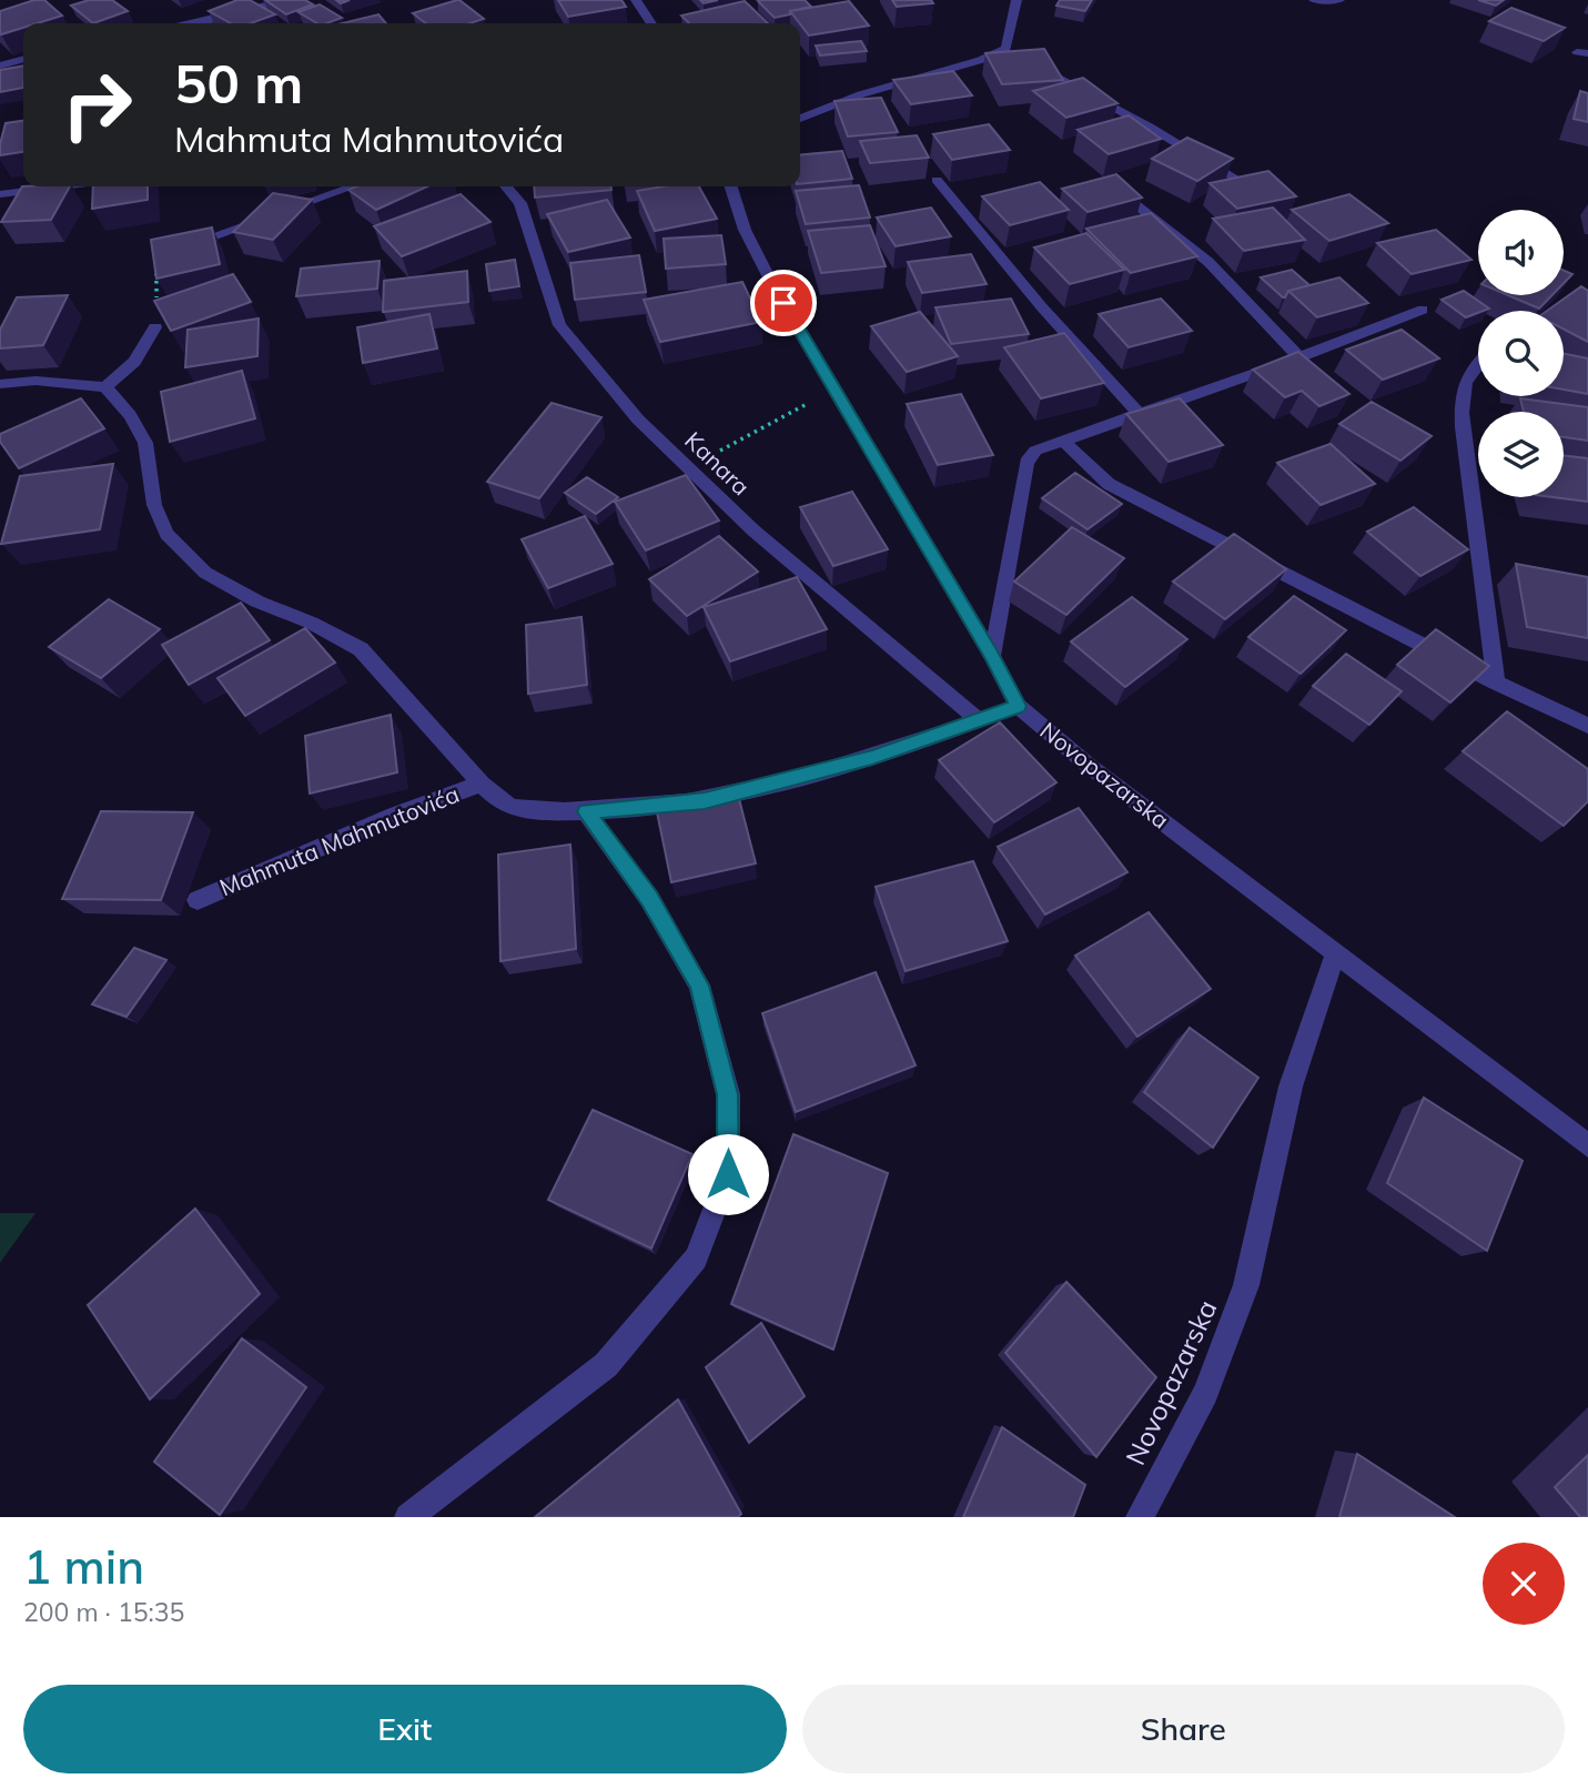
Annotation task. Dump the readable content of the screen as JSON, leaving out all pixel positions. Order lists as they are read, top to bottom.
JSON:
{
  "streets": {
    "street": ["Kanara", "Novopazarska", "Mahmuta Mahmutovića"]
  },
  "crossings": [
    ["Kanara", "Mahmuta Mahmutovića"],
    ["Novopazarska", "Mahmuta Mahmutovića"]
  ],
  "page": {
    "turn": ["50 m", "Mahmuta Mahmutovića"],
    "heading": ["1 min", "200 m · 15:35"],
    "buttons": ["Exit", "Share"]
  }
}
